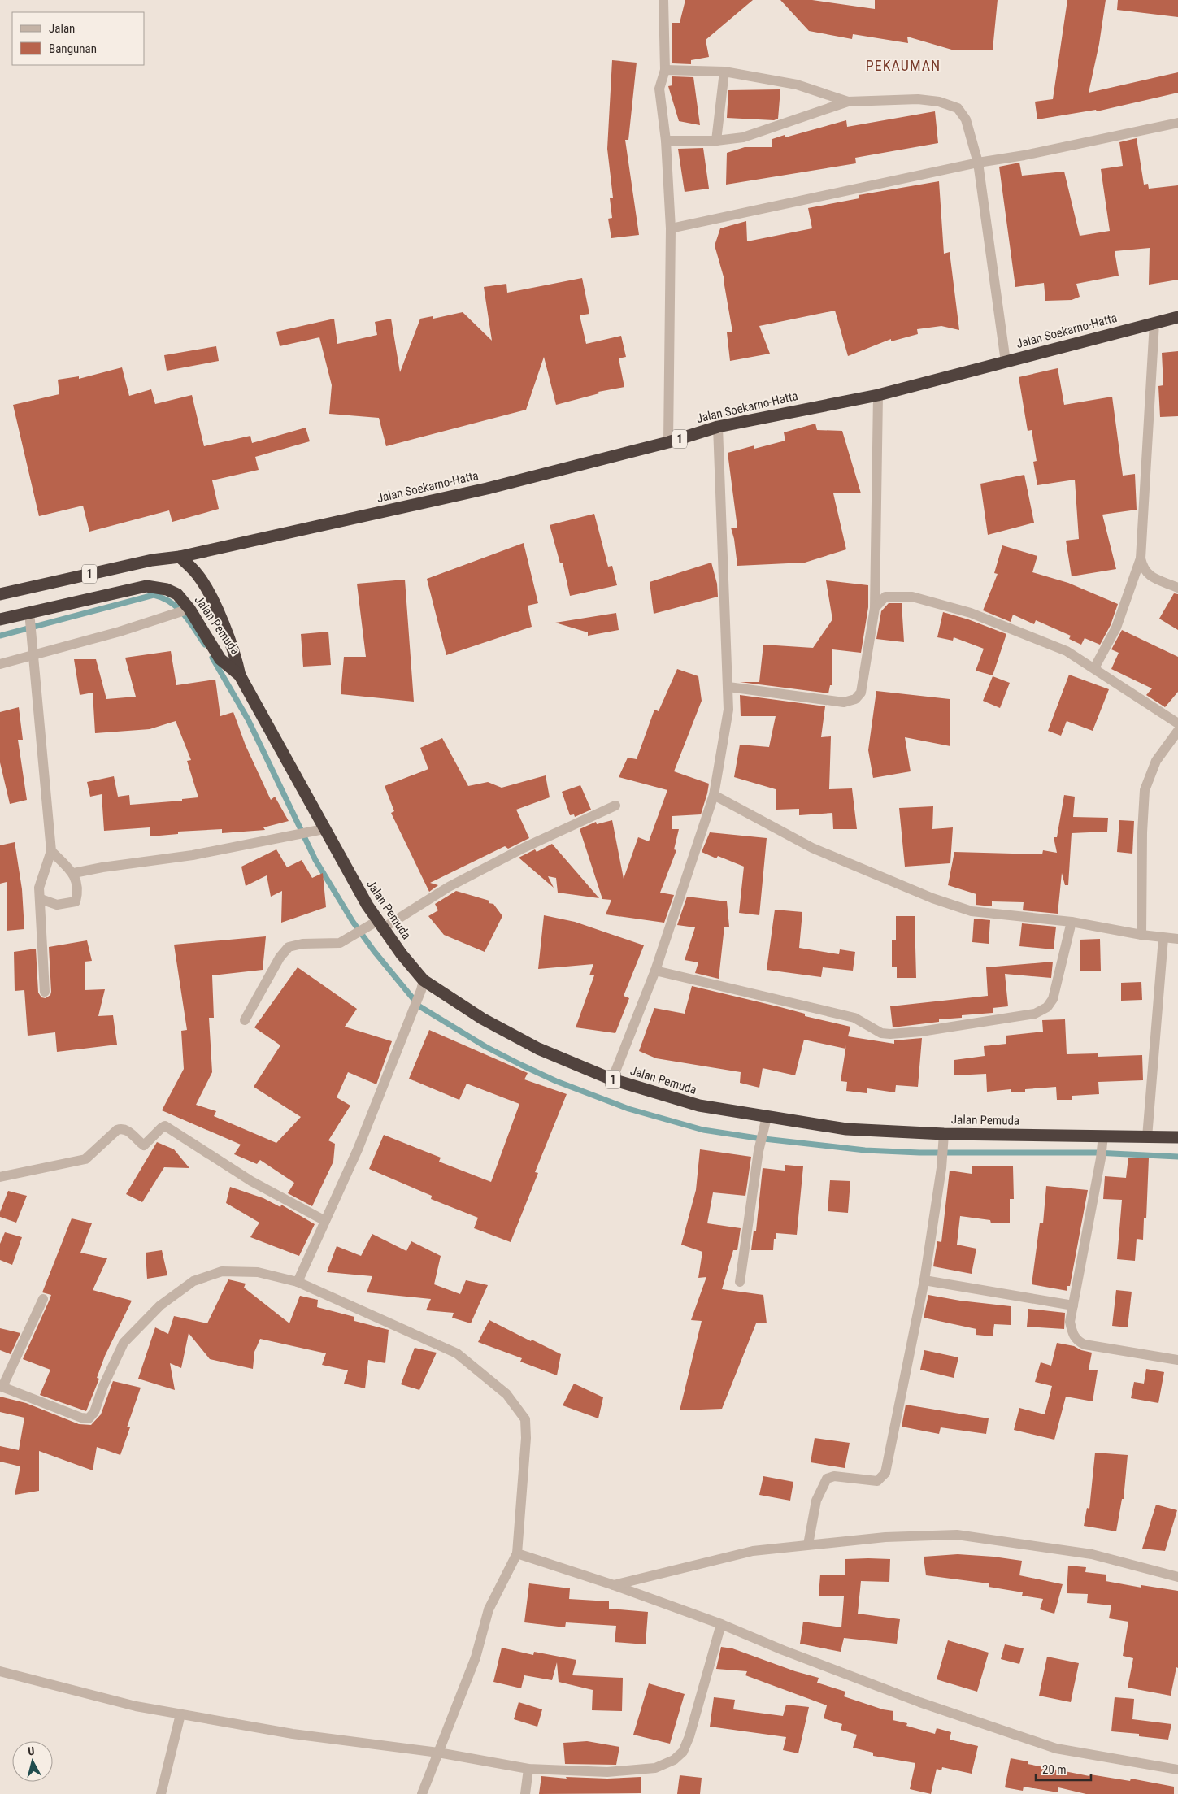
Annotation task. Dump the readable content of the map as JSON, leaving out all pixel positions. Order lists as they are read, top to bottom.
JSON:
{
  "streets": {
    "highway": ["Jalan Soekarno-Hatta", "1", "Jalan Pemuda"]
  },
  "crossings": [
    ["Jalan Soekarno-Hatta", "1"],
    ["Jalan Soekarno-Hatta", "Jalan Pemuda"],
    ["1", "Jalan Pemuda"]
  ],
  "districts": ["PEKAUMAN"],
  "legend": ["Jalan", "Bangunan"],
  "scale_bar": "20 m",
  "north": "top"
}
